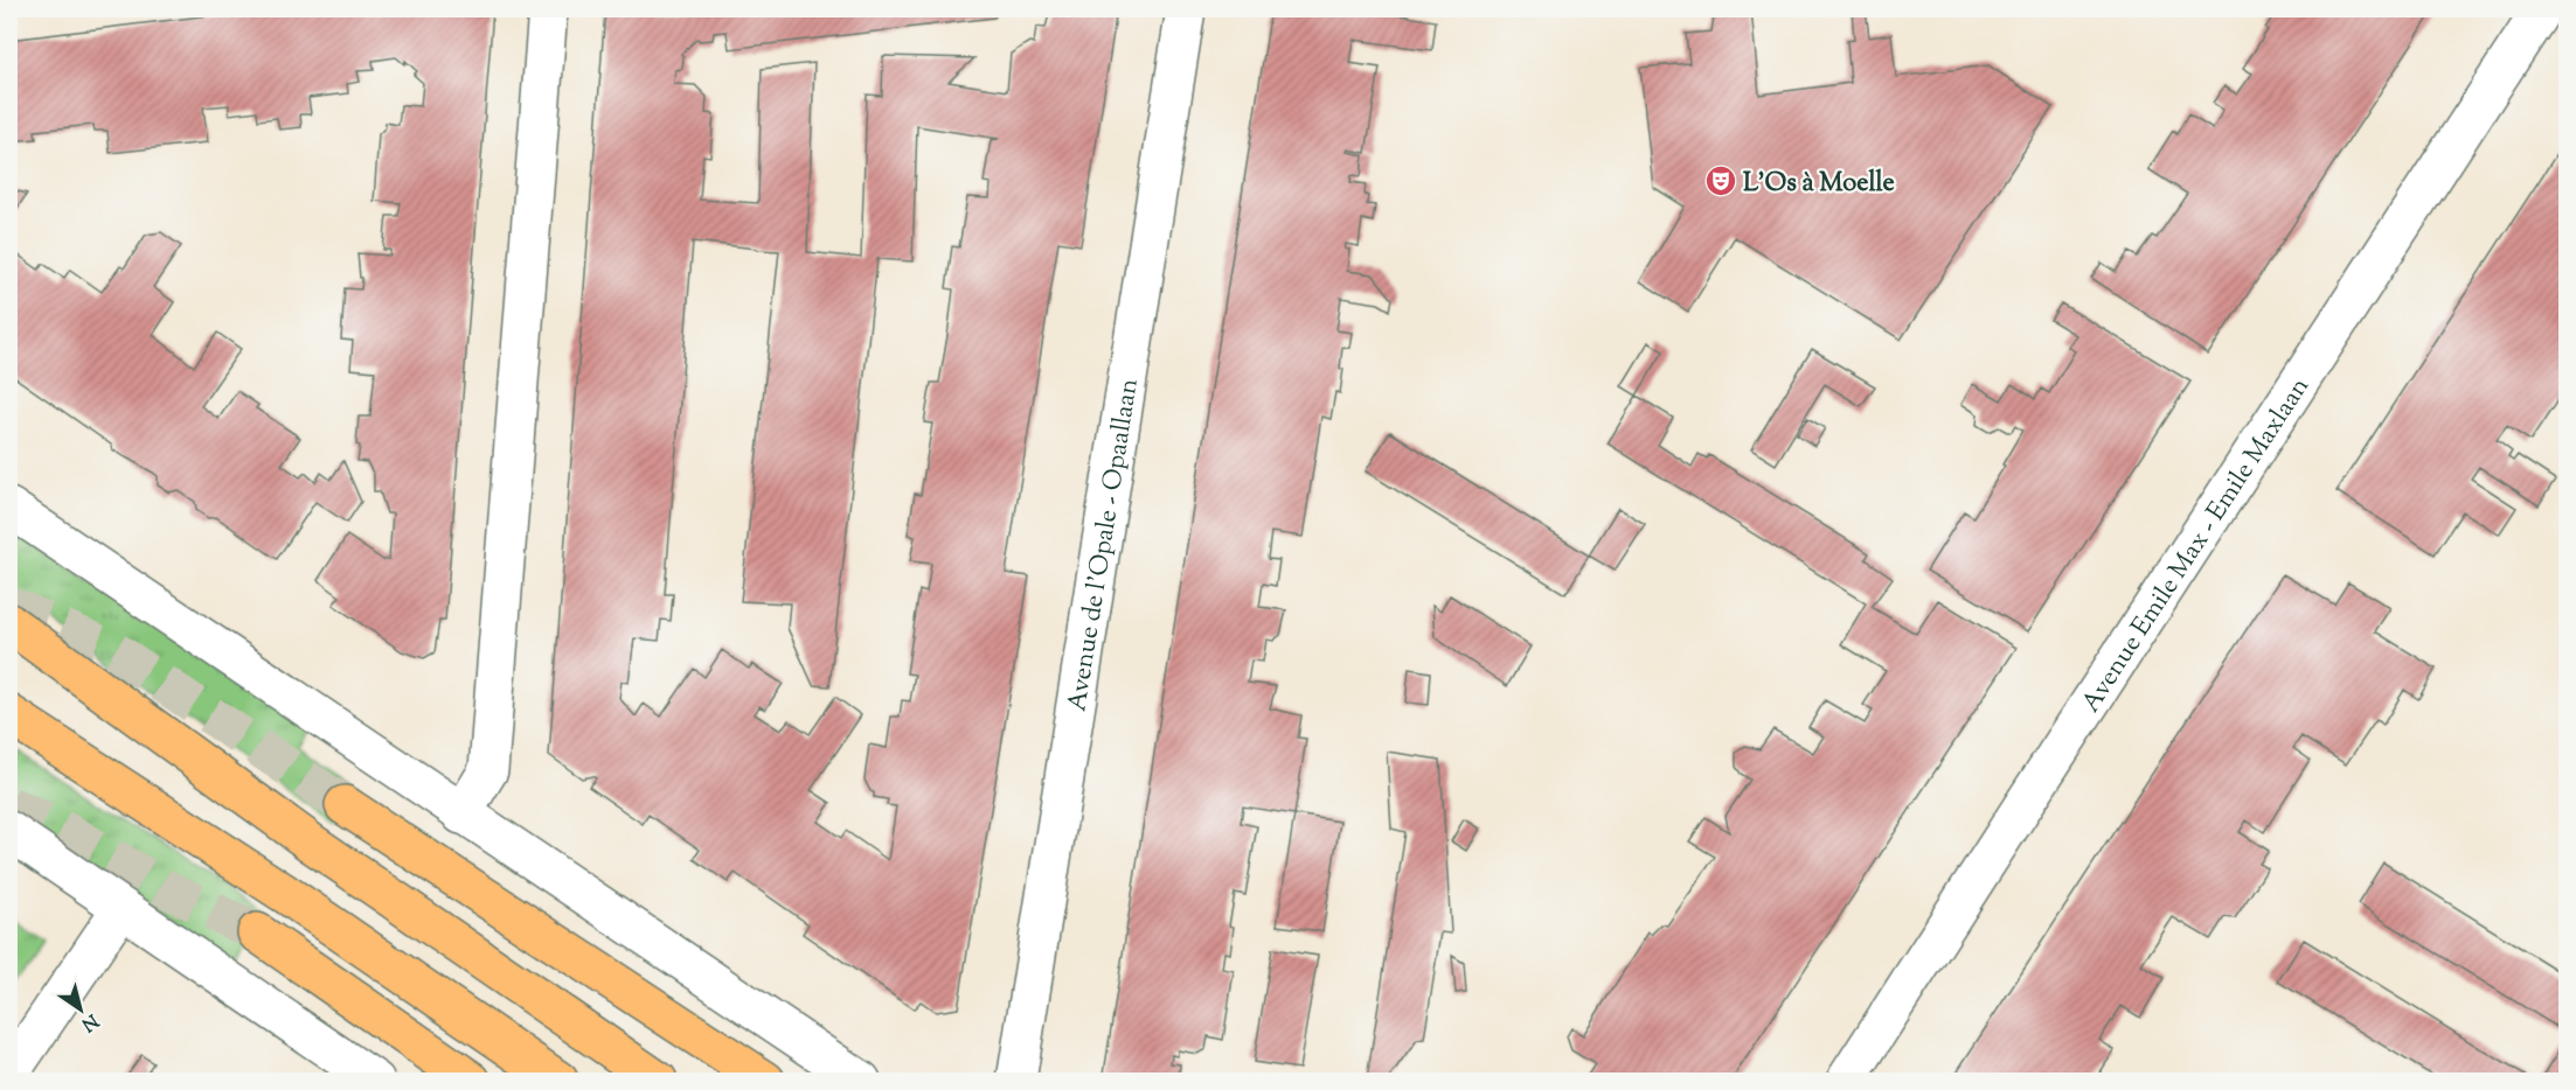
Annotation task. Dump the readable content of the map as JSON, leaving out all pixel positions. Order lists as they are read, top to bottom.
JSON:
{
  "streets": {
    "street": ["Avenue Emile Max - Emile Maxlaan", "Avenue de l'Opale - Opaallaan"]
  },
  "places": {
    "theatre": ["L'Os à Moelle"]
  },
  "north": "bottom right"
}
